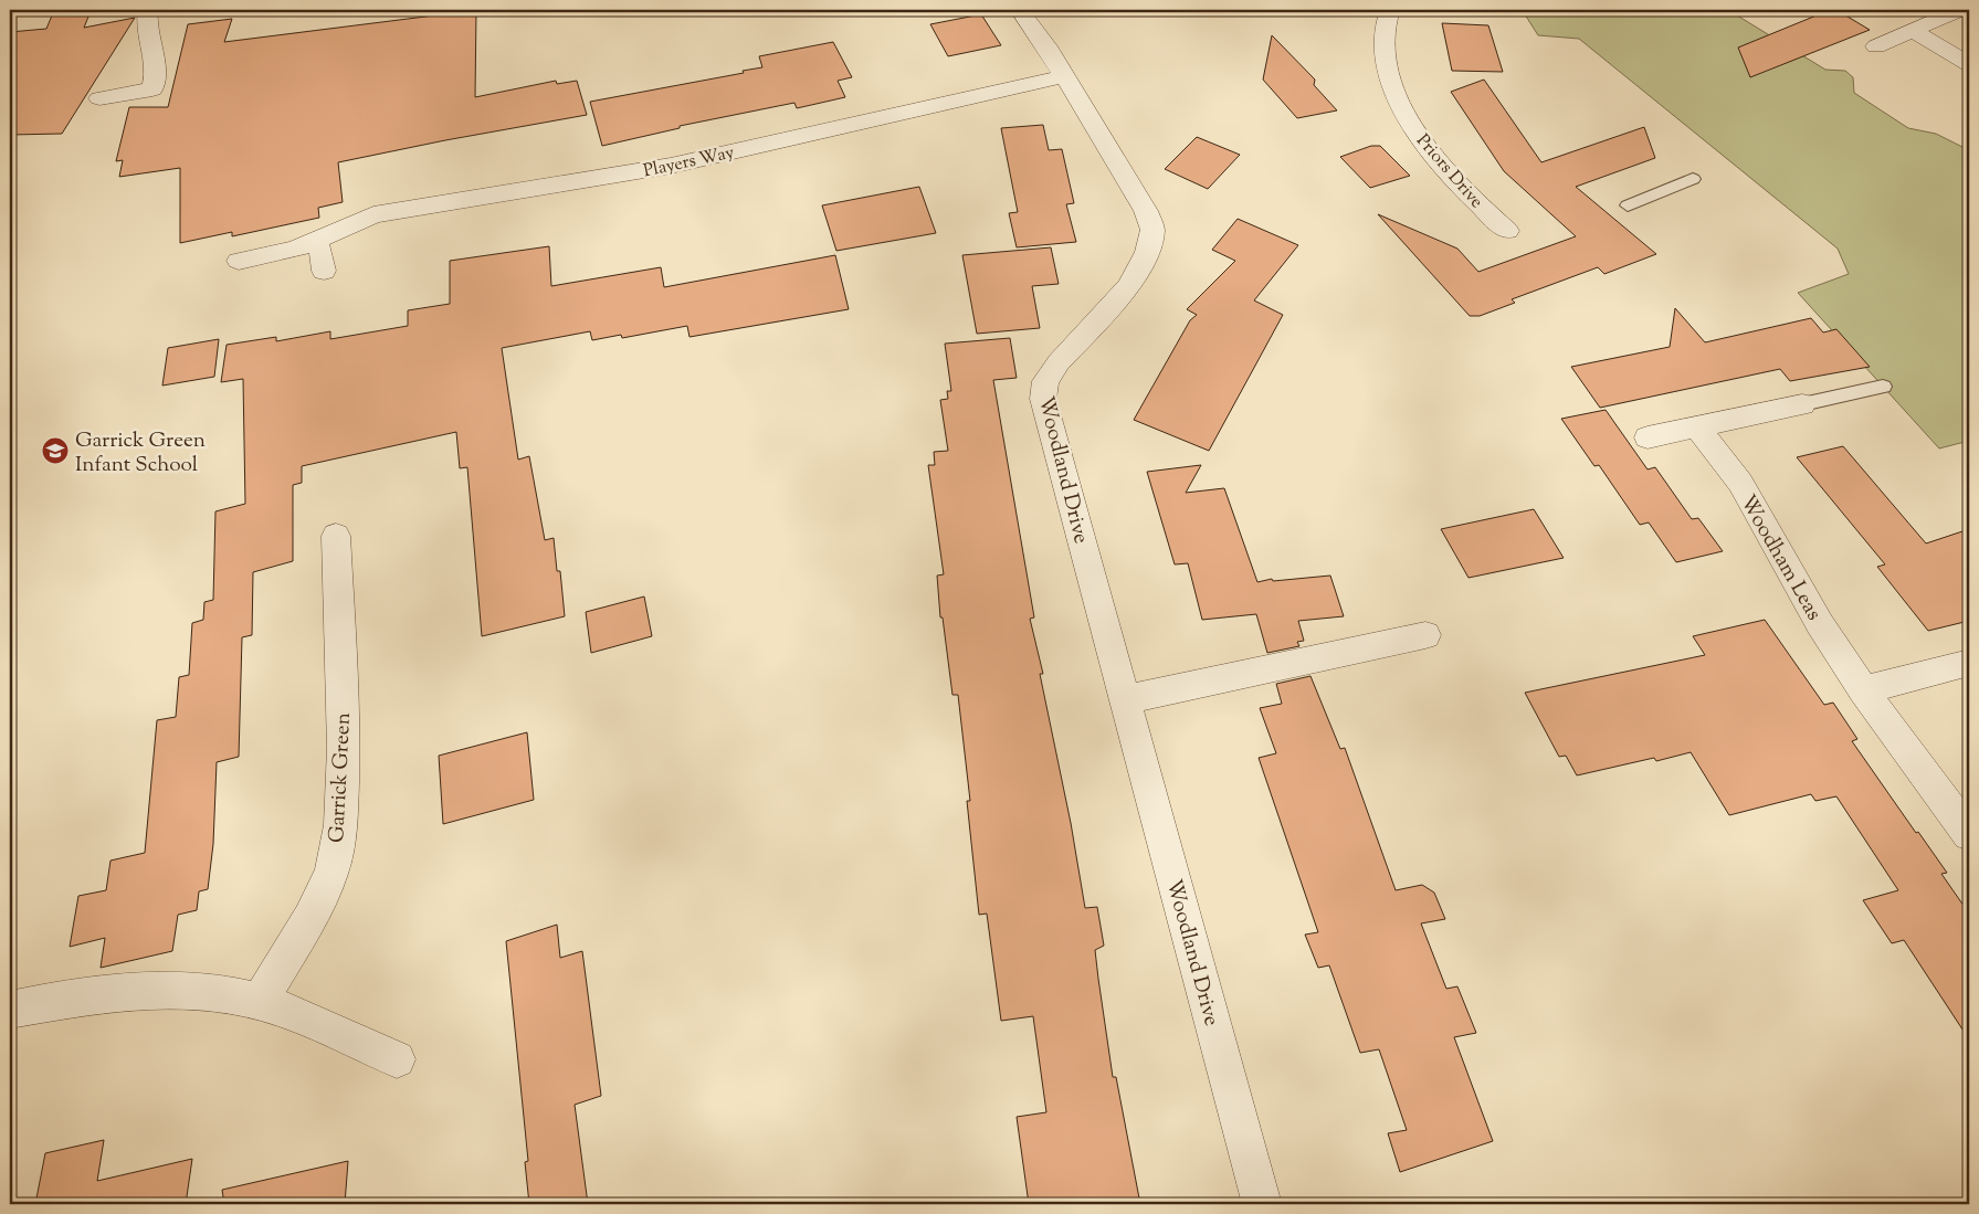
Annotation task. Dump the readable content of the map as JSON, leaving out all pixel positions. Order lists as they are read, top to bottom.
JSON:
{
  "streets": {
    "street": [
      "Players Way",
      "Priors Drive",
      "Woodland Drive",
      "Woodham Leas",
      "Garrick Green"
    ]
  },
  "crossings": [
    ["Players Way", "Woodland Drive"]
  ],
  "places": {
    "school or university": ["Garrick Green Infant School"]
  }
}
